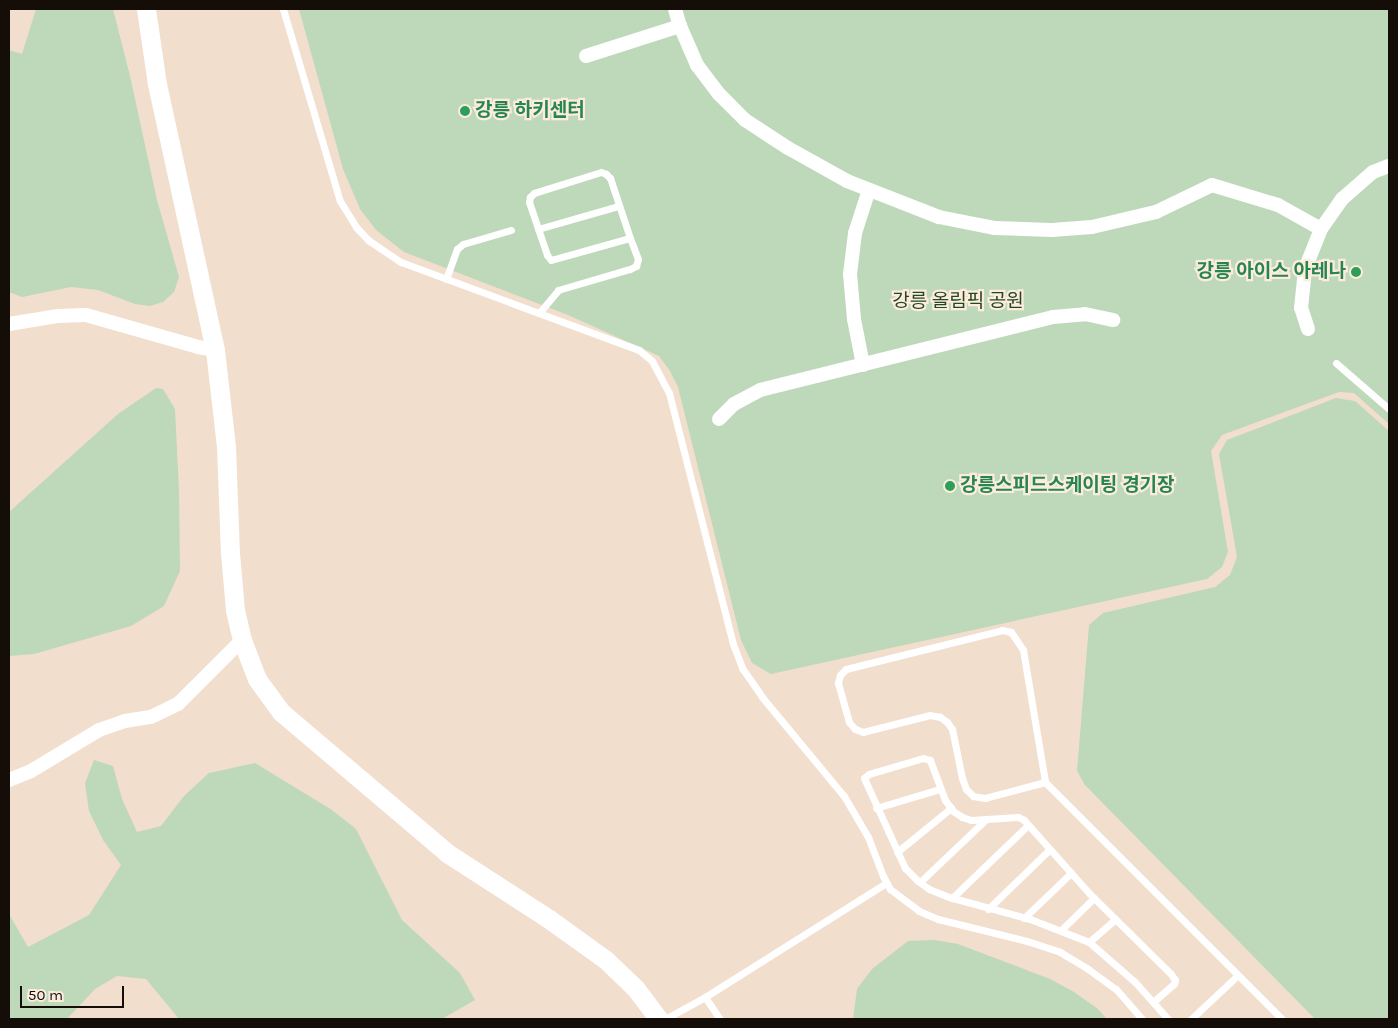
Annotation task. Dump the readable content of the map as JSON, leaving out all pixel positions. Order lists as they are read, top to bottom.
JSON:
{
  "parks": ["강릉 올림픽 공원"],
  "places": ["강릉 하키센터", "강릉 아이스 아레나", "강릉스피드스케이팅 경기장"],
  "scale_bar": "50 m"
}
